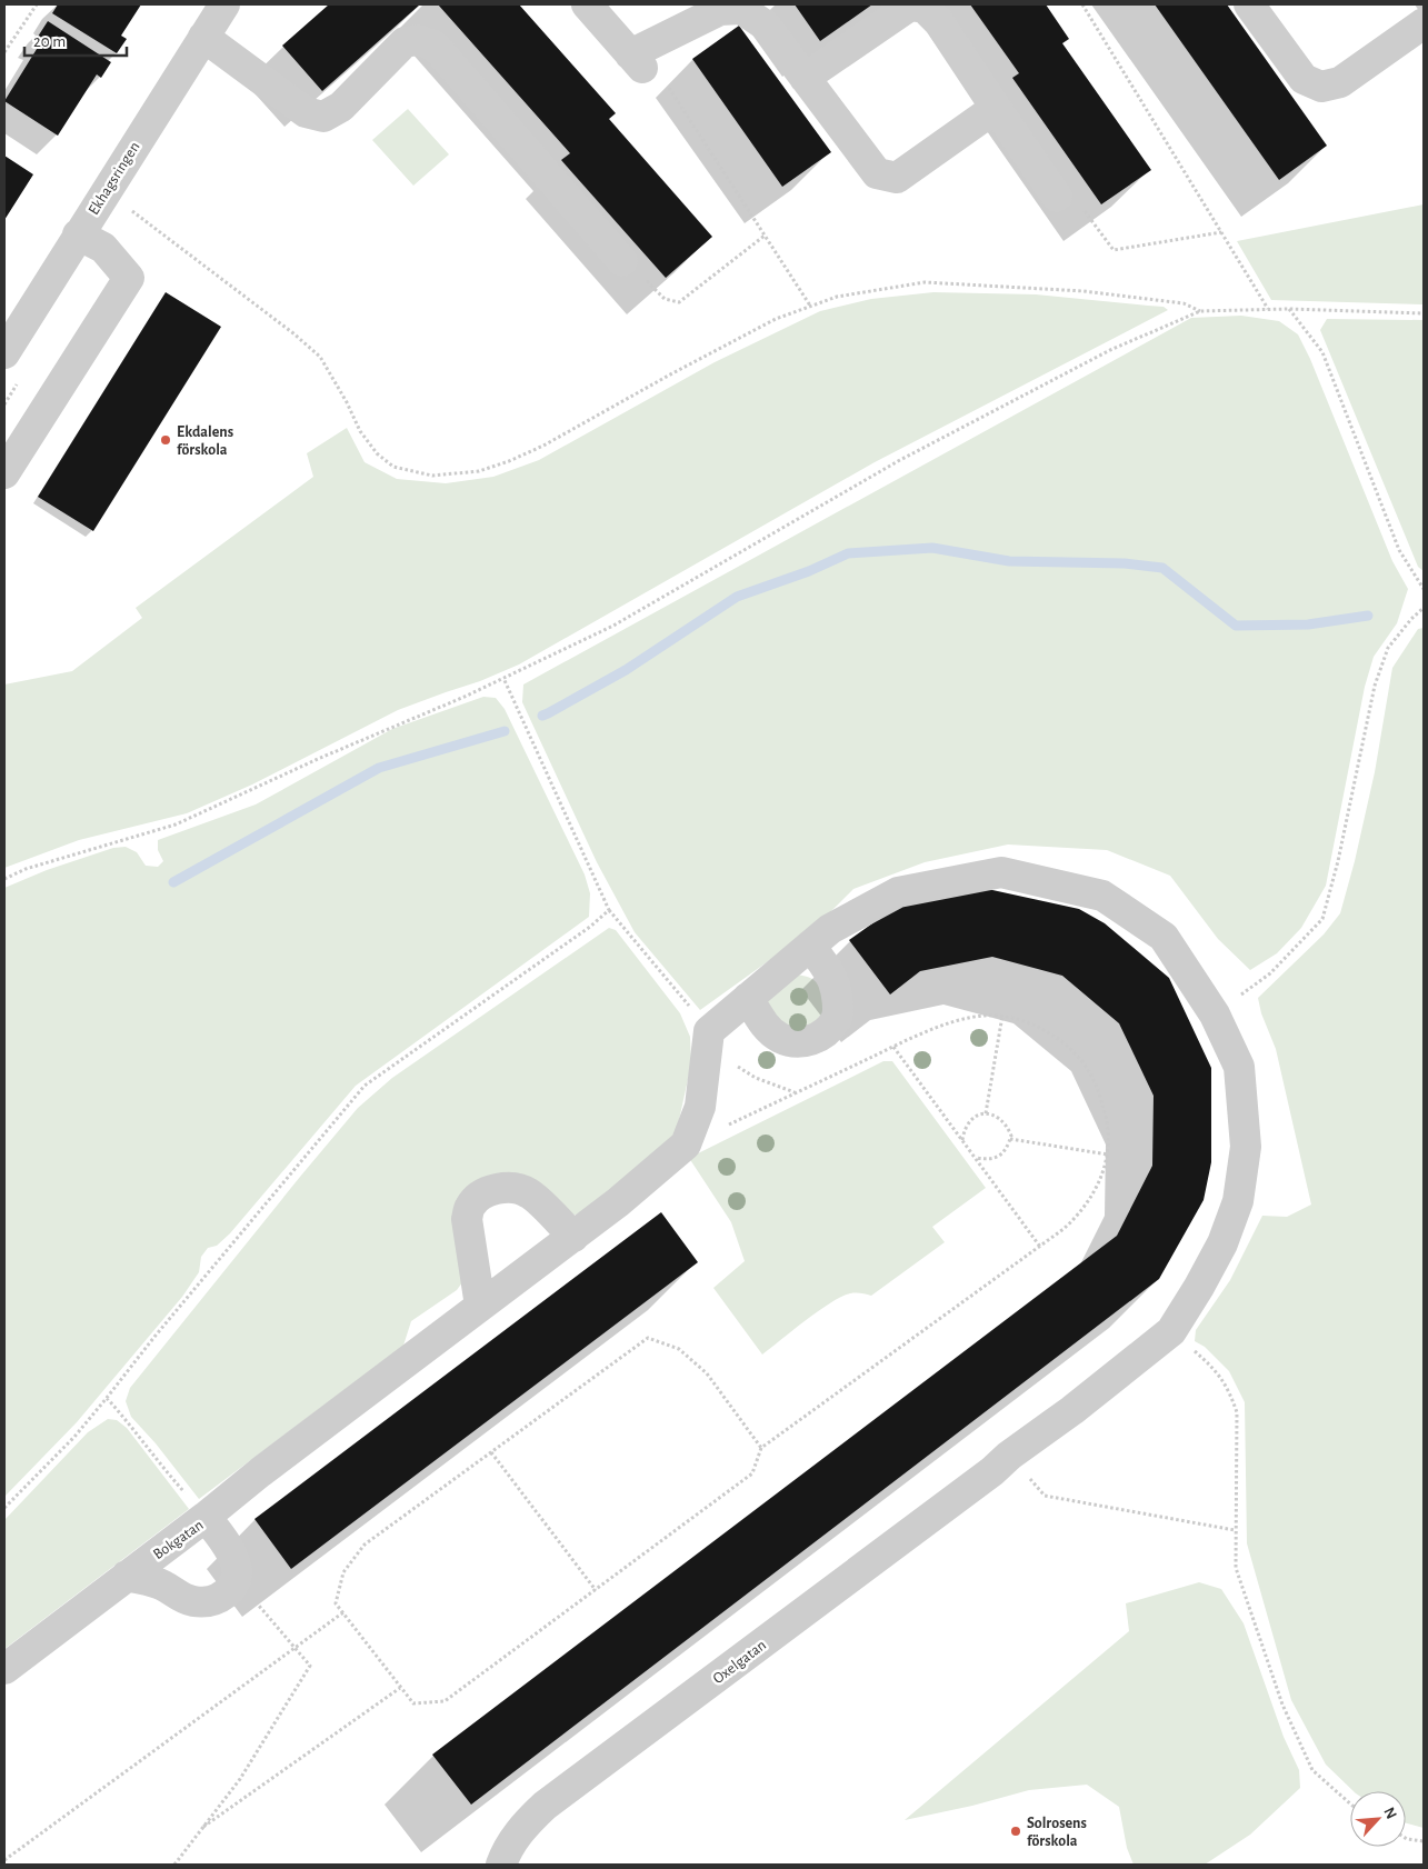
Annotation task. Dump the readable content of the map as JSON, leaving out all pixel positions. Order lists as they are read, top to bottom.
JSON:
{
  "streets": {
    "street": ["Ekhagsringen", "Bokgatan", "Oxelgatan"]
  },
  "places": ["Ekdalens förskola", "Solrosens förskola"],
  "scale_bar": "20 m",
  "north": "top right"
}
